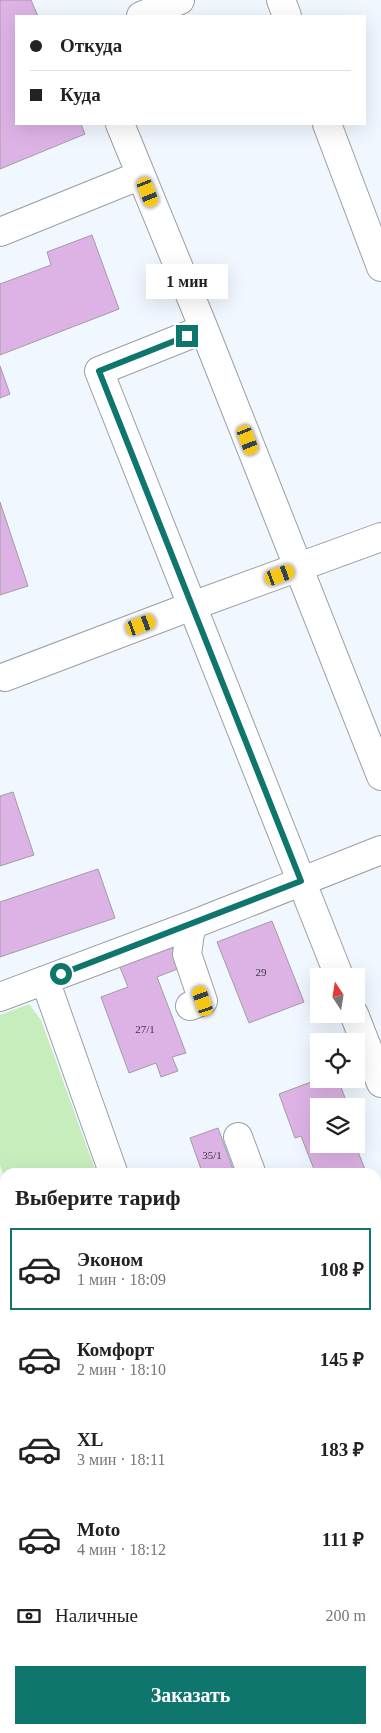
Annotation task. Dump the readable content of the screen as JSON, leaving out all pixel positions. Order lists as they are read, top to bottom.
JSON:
{
  "house_numbers": ["29", "27/1", "35/1"],
  "north": "top",
  "page": {
    "banner": ["Откуда", "Куда"],
    "bubble": "1 мин",
    "heading": "Выберите тариф",
    "list": [
      {
        "name": "Эконом",
        "note": "1 мин · 18:09",
        "value": "108 ₽"
      },
      {
        "name": "Комфорт",
        "note": "2 мин · 18:10",
        "value": "145 ₽"
      },
      {
        "name": "XL",
        "note": "3 мин · 18:11",
        "value": "183 ₽"
      },
      {
        "name": "Moto",
        "note": "4 мин · 18:12",
        "value": "111 ₽"
      }
    ],
    "pay": ["Наличные", "200 m"],
    "buttons": "Заказать"
  }
}
